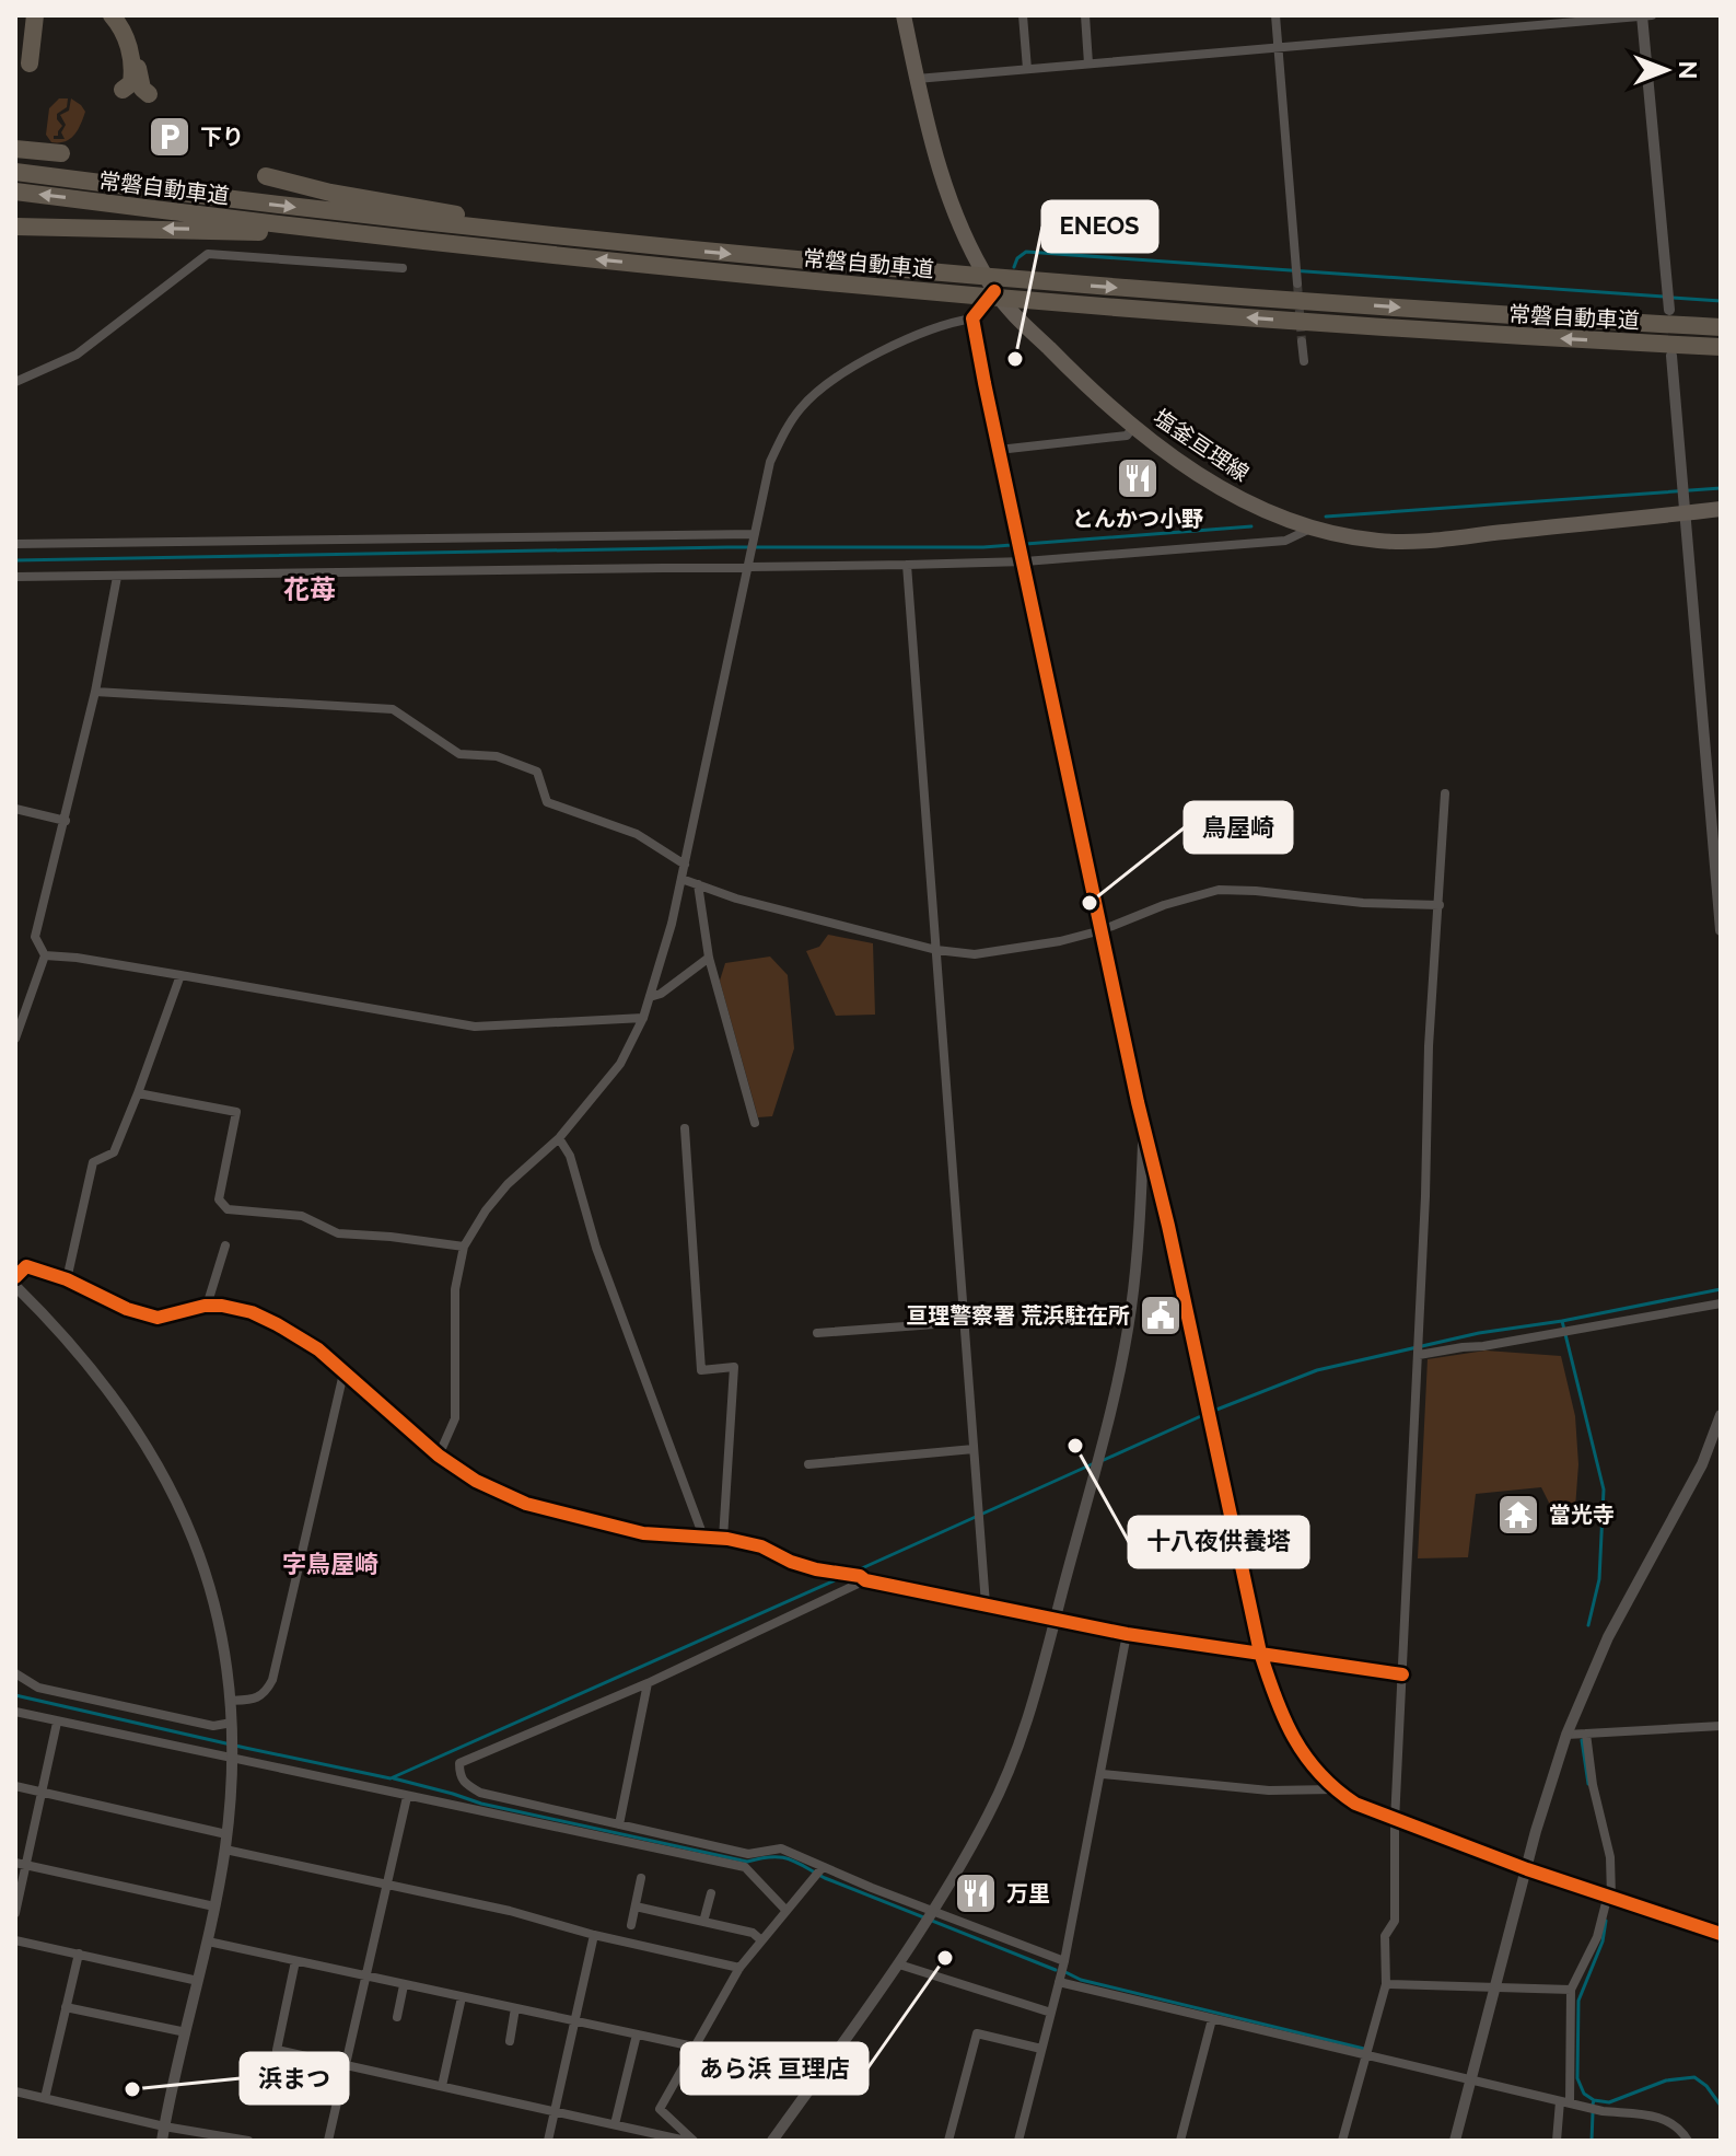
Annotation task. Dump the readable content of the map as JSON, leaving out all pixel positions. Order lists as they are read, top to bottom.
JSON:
{
  "streets": {
    "highway": ["常磐自動車道"],
    "main road": ["塩釜亘理線"]
  },
  "districts": ["花苺", "字鳥屋崎"],
  "places": {
    "parking": ["下り"],
    "other": [
      "ENEOS",
      "鳥屋崎",
      "十八夜供養塔",
      "あら浜 亘理店",
      "浜まつ"
    ],
    "restaurant": ["とんかつ小野", "万里"],
    "public building": ["亘理警察署 荒浜駐在所"],
    "temple": ["當光寺"]
  },
  "north": "right"
}
